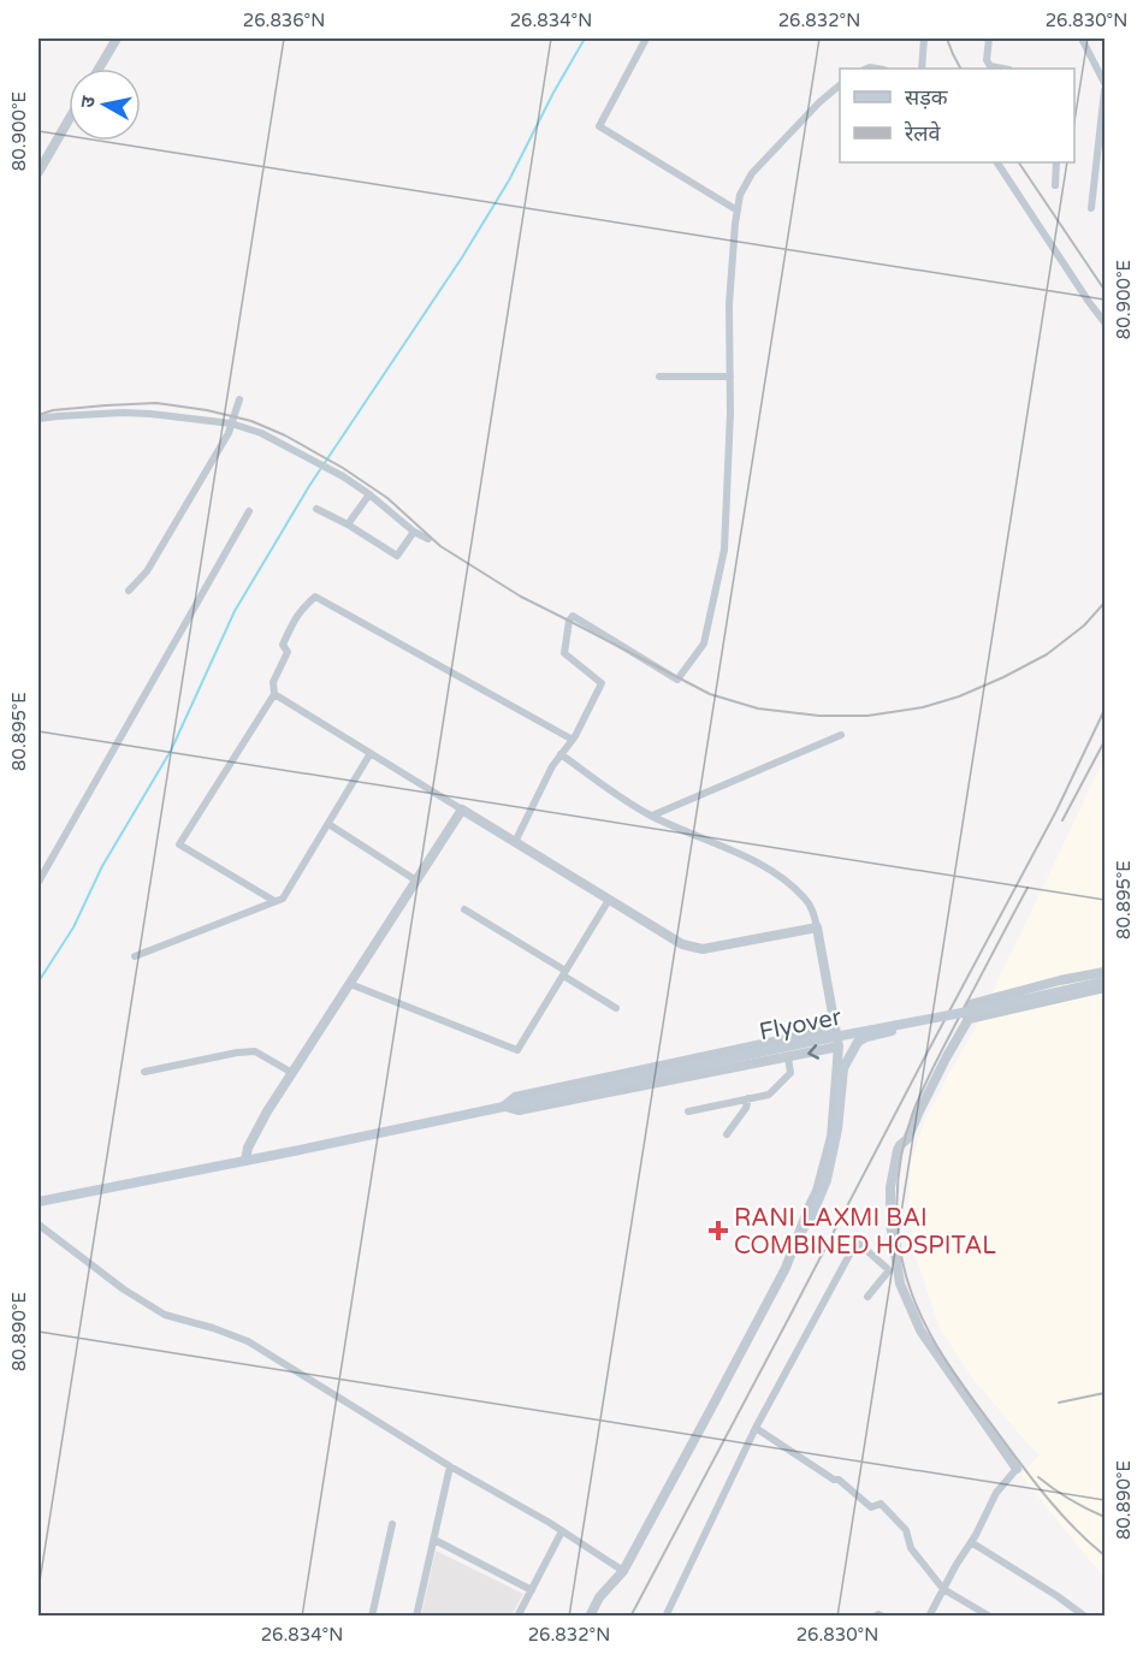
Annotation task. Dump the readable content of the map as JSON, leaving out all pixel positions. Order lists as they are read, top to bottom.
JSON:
{
  "streets": {
    "main road": ["Flyover"]
  },
  "places": {
    "health": ["RANI LAXMI BAI COMBINED HOSPITAL"]
  },
  "legend": ["सड़क", "रेलवे"],
  "north": "left",
  "coordinates": [
    "26.836°N",
    "26.834°N",
    "26.832°N",
    "26.830°N",
    "80.900°E",
    "80.895°E",
    "80.890°E"
  ]
}
